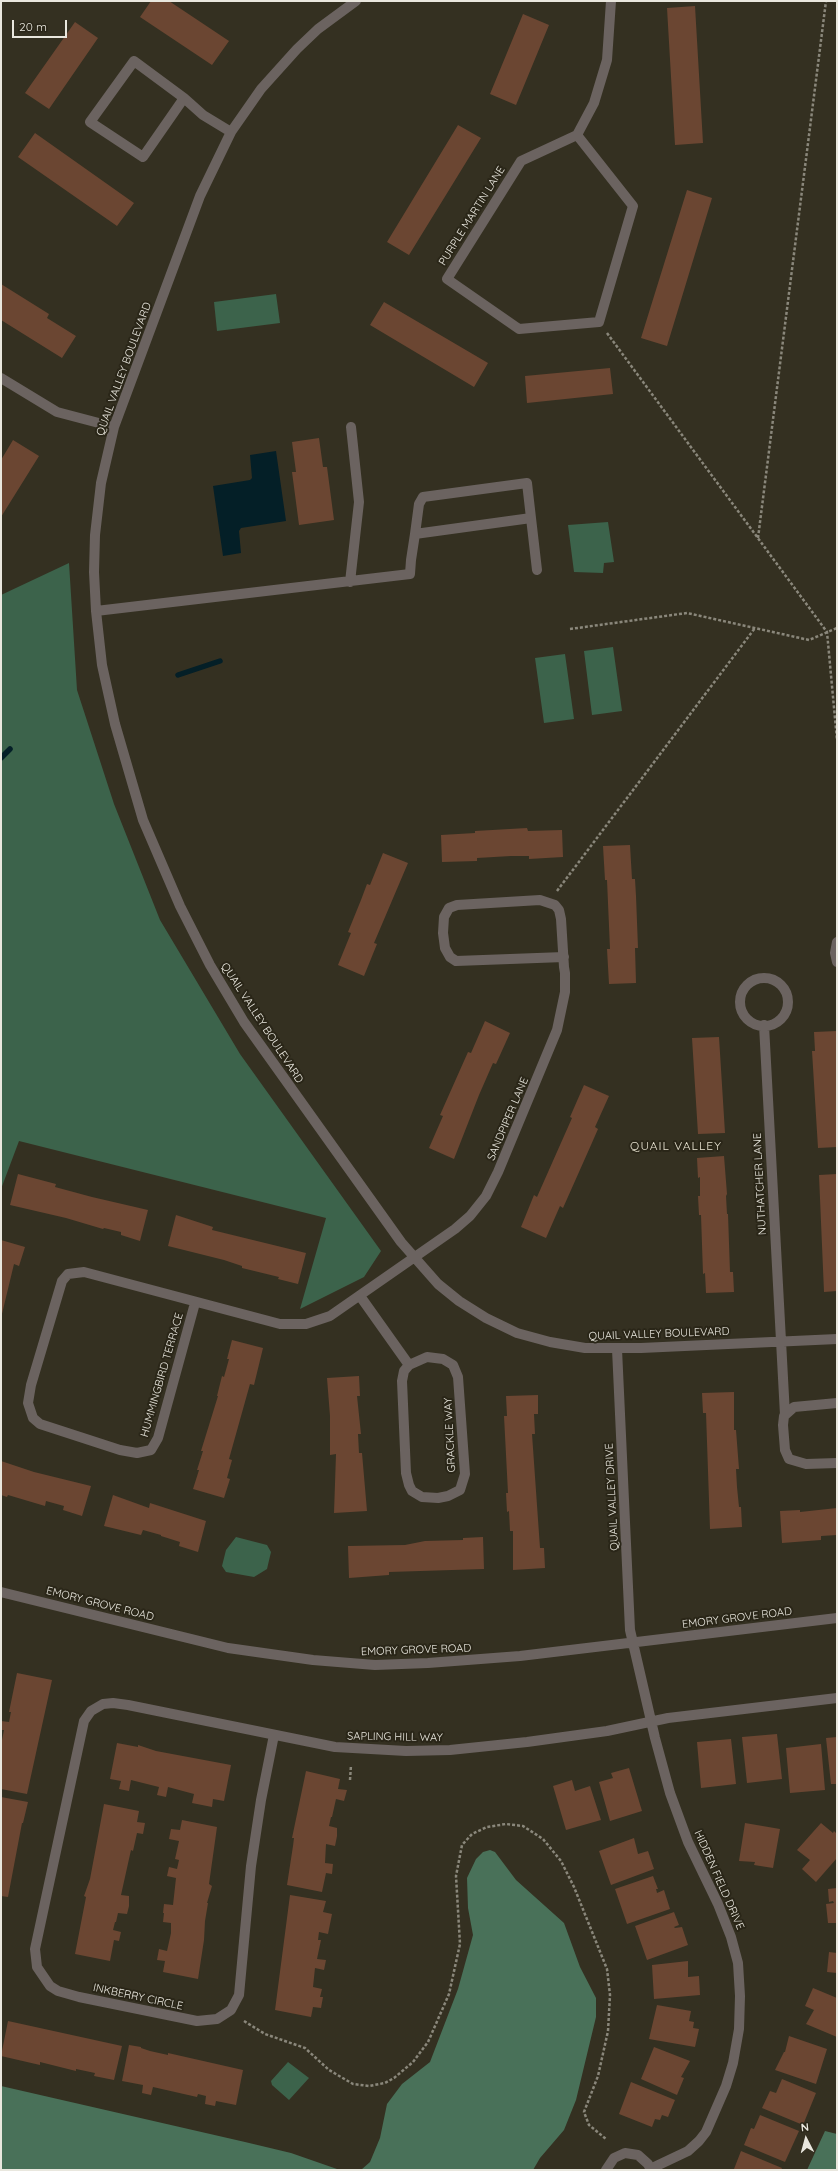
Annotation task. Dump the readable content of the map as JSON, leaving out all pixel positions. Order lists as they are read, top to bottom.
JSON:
{
  "streets": {
    "street": [
      "PURPLE MARTIN LANE",
      "QUAIL VALLEY BOULEVARD",
      "SANDPIPER LANE",
      "NUTHATCHER LANE",
      "HUMMINGBIRD TERRACE",
      "GRACKLE WAY",
      "QUAIL VALLEY DRIVE",
      "EMORY GROVE ROAD",
      "SAPLING HILL WAY",
      "HIDDEN FIELD DRIVE",
      "INKBERRY CIRCLE"
    ]
  },
  "crossings": [
    ["QUAIL VALLEY BOULEVARD", "SANDPIPER LANE"],
    ["QUAIL VALLEY BOULEVARD", "NUTHATCHER LANE"],
    ["QUAIL VALLEY BOULEVARD", "HUMMINGBIRD TERRACE"],
    ["QUAIL VALLEY BOULEVARD", "QUAIL VALLEY DRIVE"],
    ["SANDPIPER LANE", "HUMMINGBIRD TERRACE"],
    ["QUAIL VALLEY DRIVE", "EMORY GROVE ROAD"],
    ["QUAIL VALLEY DRIVE", "HIDDEN FIELD DRIVE"],
    ["EMORY GROVE ROAD", "HIDDEN FIELD DRIVE"],
    ["SAPLING HILL WAY", "HIDDEN FIELD DRIVE"],
    ["SAPLING HILL WAY", "INKBERRY CIRCLE"]
  ],
  "districts": ["QUAIL VALLEY"],
  "scale_bar": "20 m",
  "north": "top"
}
